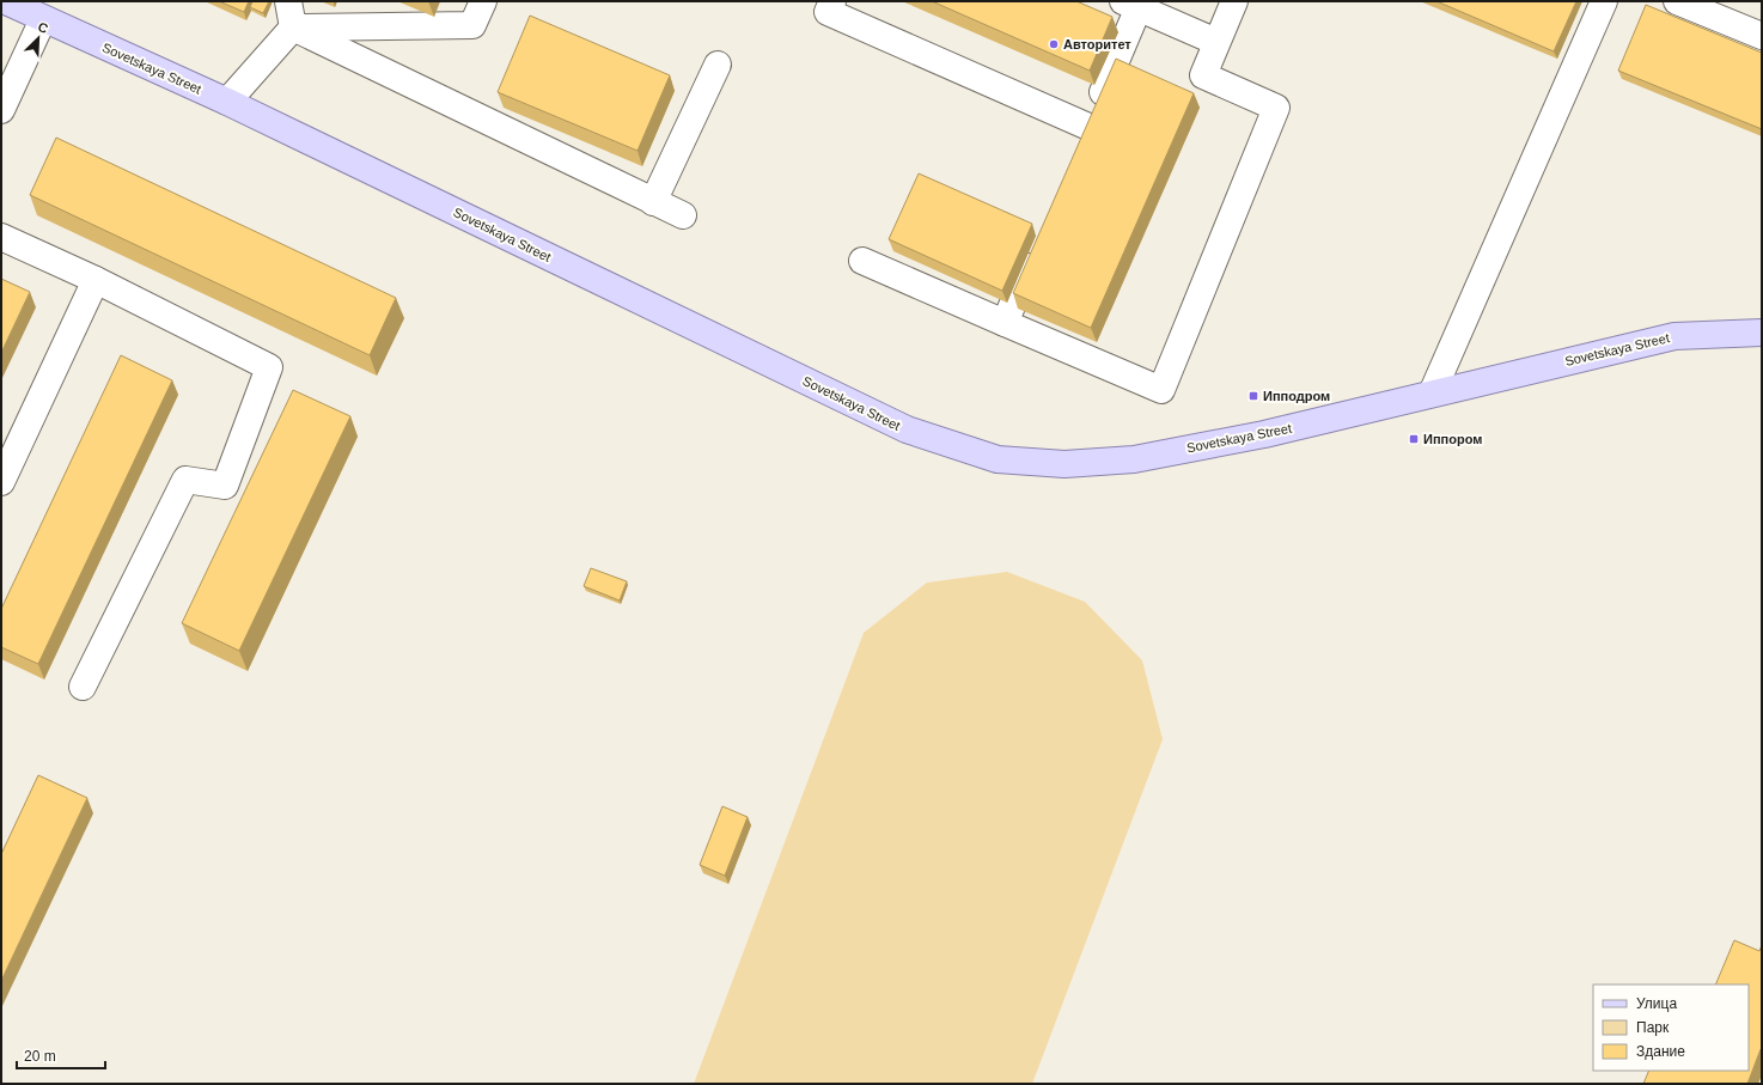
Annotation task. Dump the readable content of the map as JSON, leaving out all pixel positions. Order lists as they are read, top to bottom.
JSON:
{
  "streets": {
    "main road": ["Sovetskaya Street"]
  },
  "places": {
    "other": ["Авторитет"],
    "transit": ["Ипподром", "Иппором"]
  },
  "legend": ["Улица", "Парк", "Здание"],
  "scale_bar": "20 m",
  "north": "top right"
}
